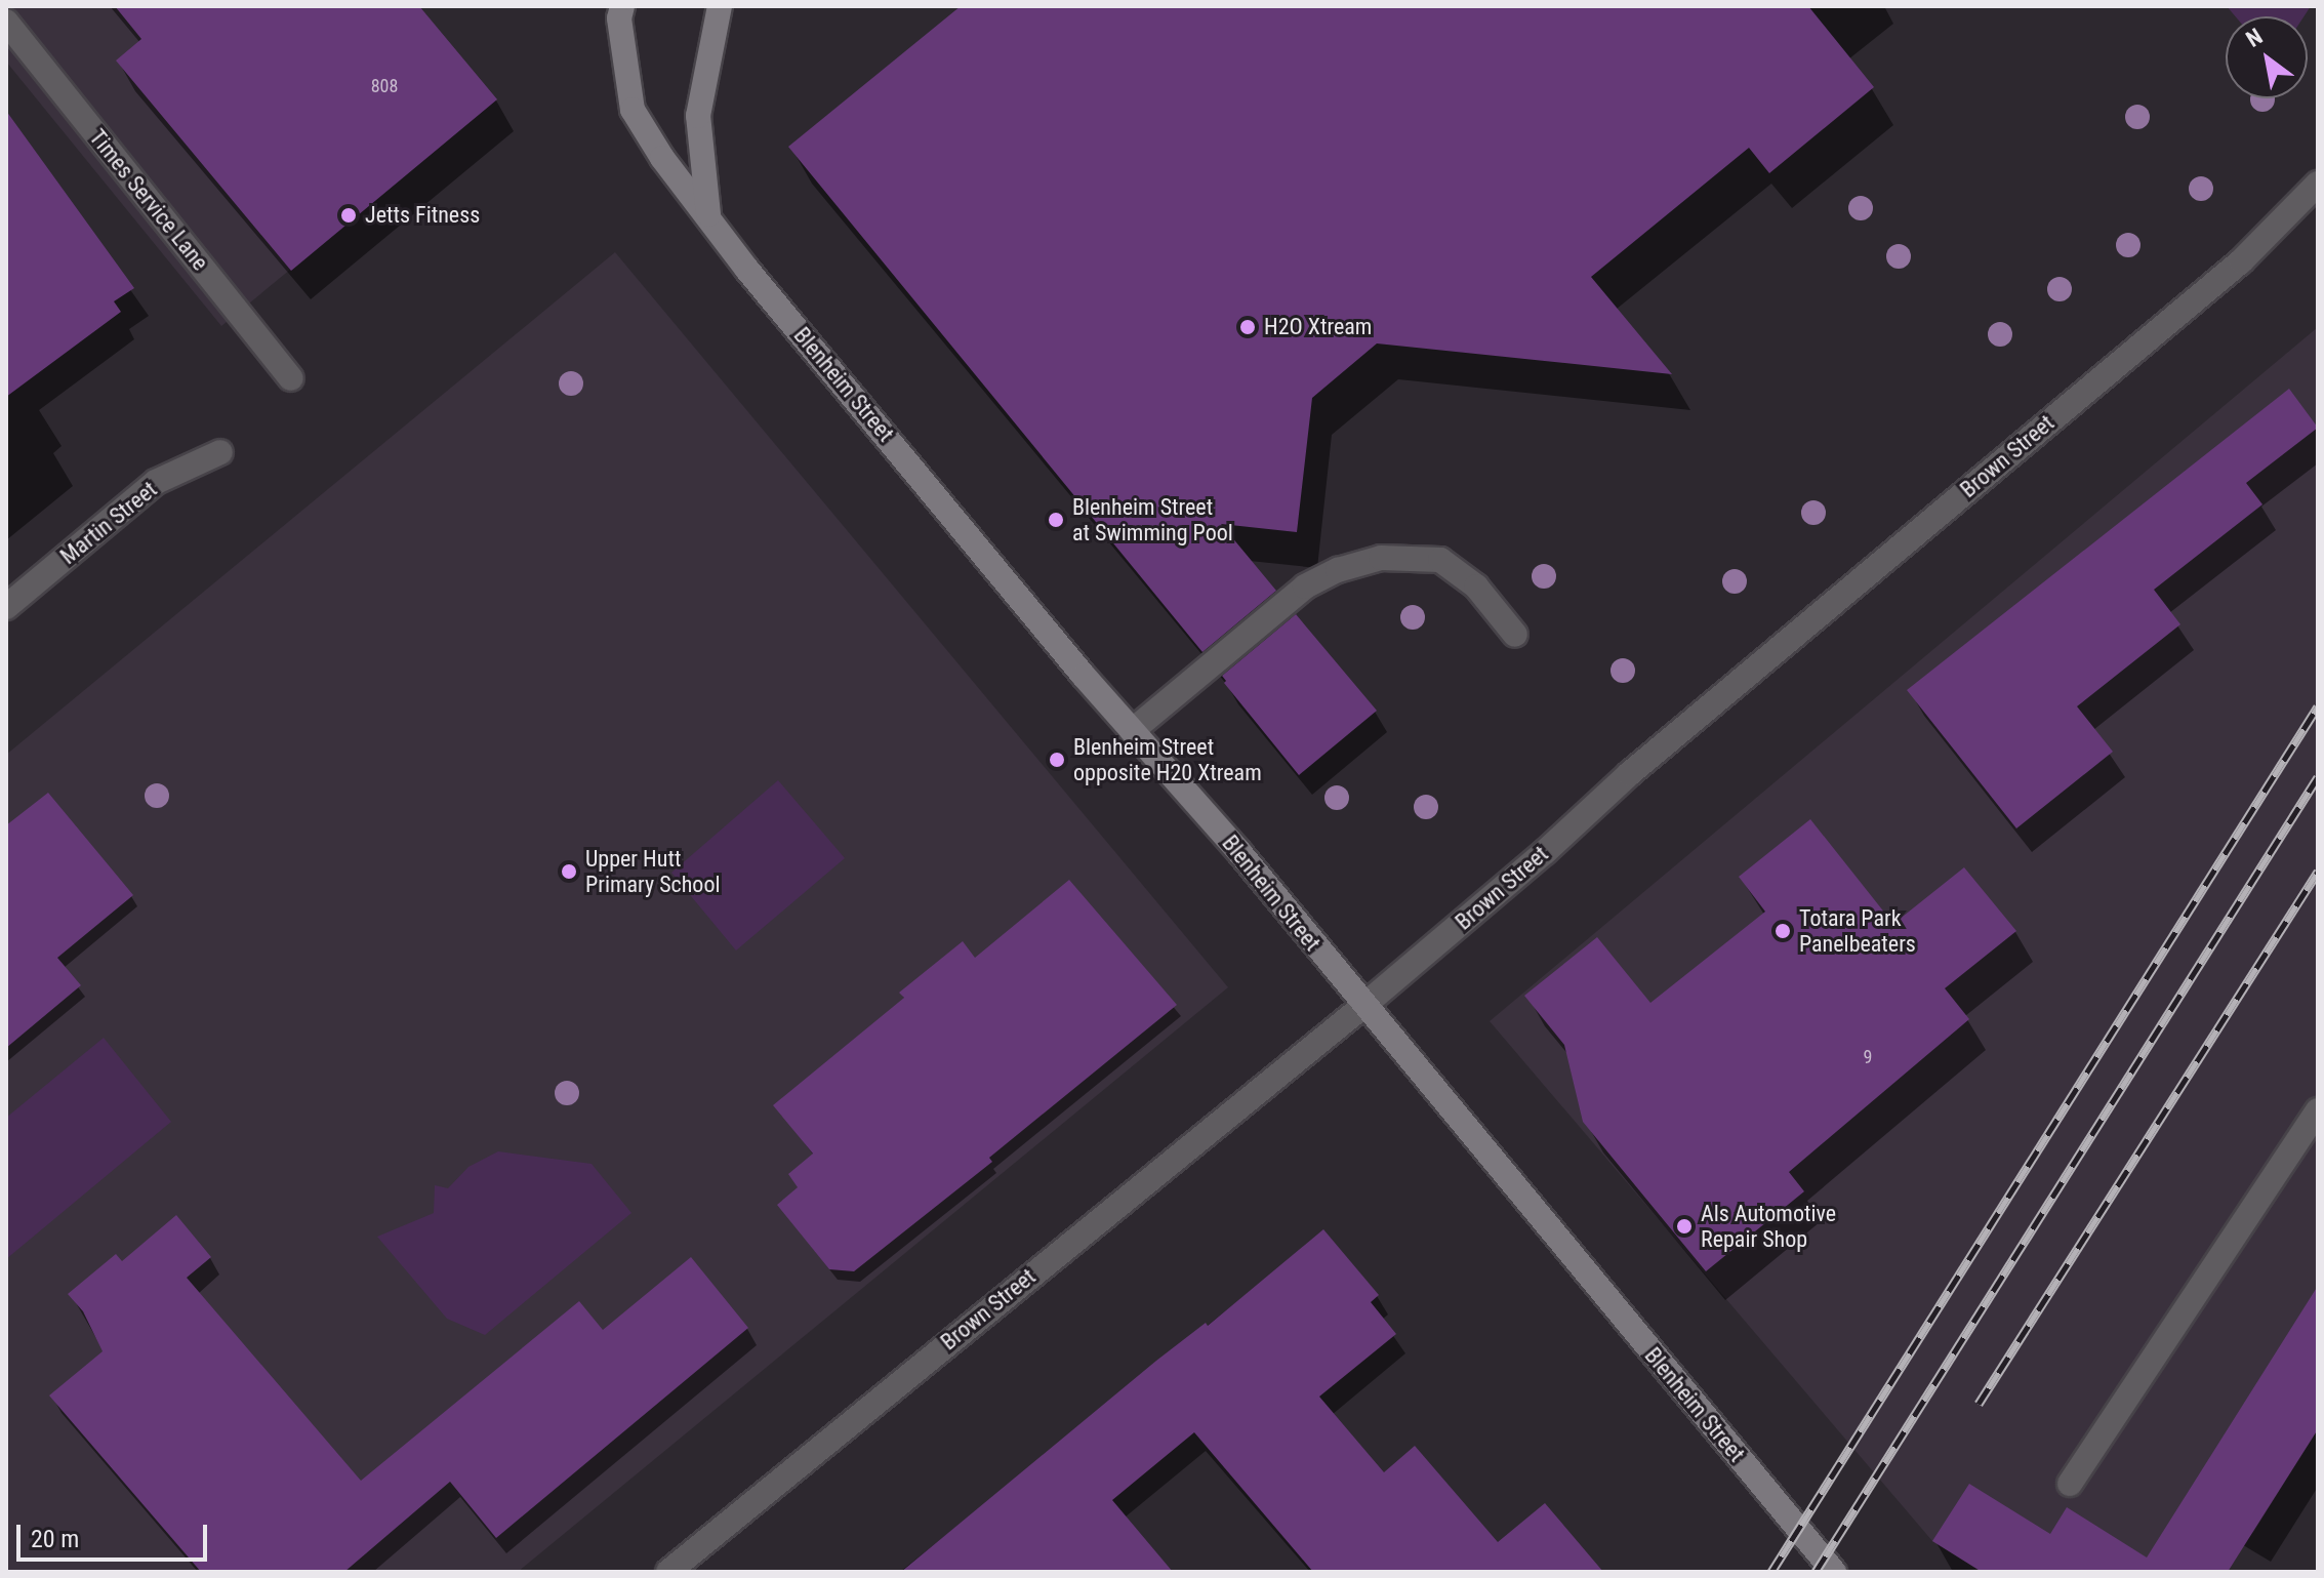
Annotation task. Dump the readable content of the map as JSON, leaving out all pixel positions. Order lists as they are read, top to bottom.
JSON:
{
  "streets": {
    "street": [
      "Times Service Lane",
      "Blenheim Street",
      "Brown Street",
      "Martin Street"
    ]
  },
  "crossings": [
    ["Blenheim Street", "Brown Street"]
  ],
  "places": [
    "Jetts Fitness",
    "H2O Xtream",
    "Blenheim Street at Swimming Pool",
    "Blenheim Street opposite H20 Xtream",
    "Upper Hutt Primary School",
    "Totara Park Panelbeaters",
    "Als Automotive Repair Shop"
  ],
  "house_numbers": ["808", "9"],
  "scale_bar": "20 m",
  "north": "top left"
}
